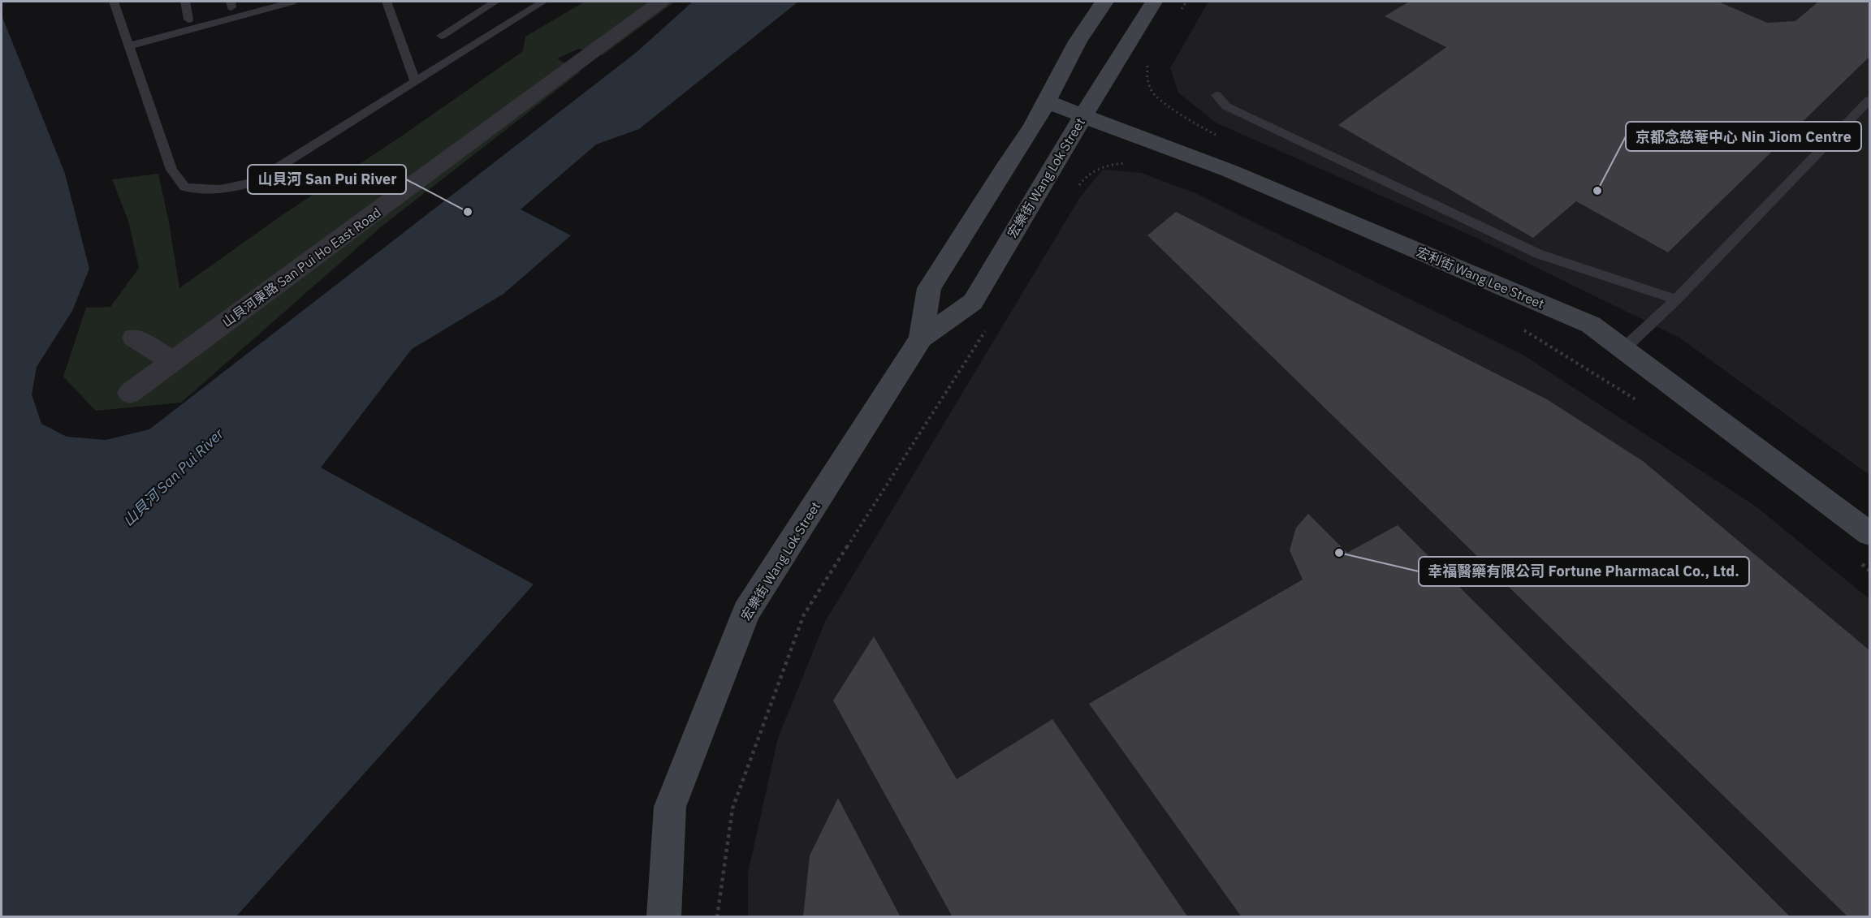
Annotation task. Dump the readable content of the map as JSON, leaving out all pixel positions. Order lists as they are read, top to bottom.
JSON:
{
  "streets": {
    "street": ["宏樂街 Wang Lok Street", "山貝河東路 San Pui Ho East Road", "宏利街 Wang Lee Street"]
  },
  "crossings": [
    ["宏樂街 Wang Lok Street", "宏利街 Wang Lee Street"]
  ],
  "water": ["山貝河 San Pui River"],
  "places": ["京都念慈菴中心 Nin Jiom Centre", "山貝河 San Pui River", "幸福醫藥有限公司 Fortune Pharmacal Co., Ltd."]
}
